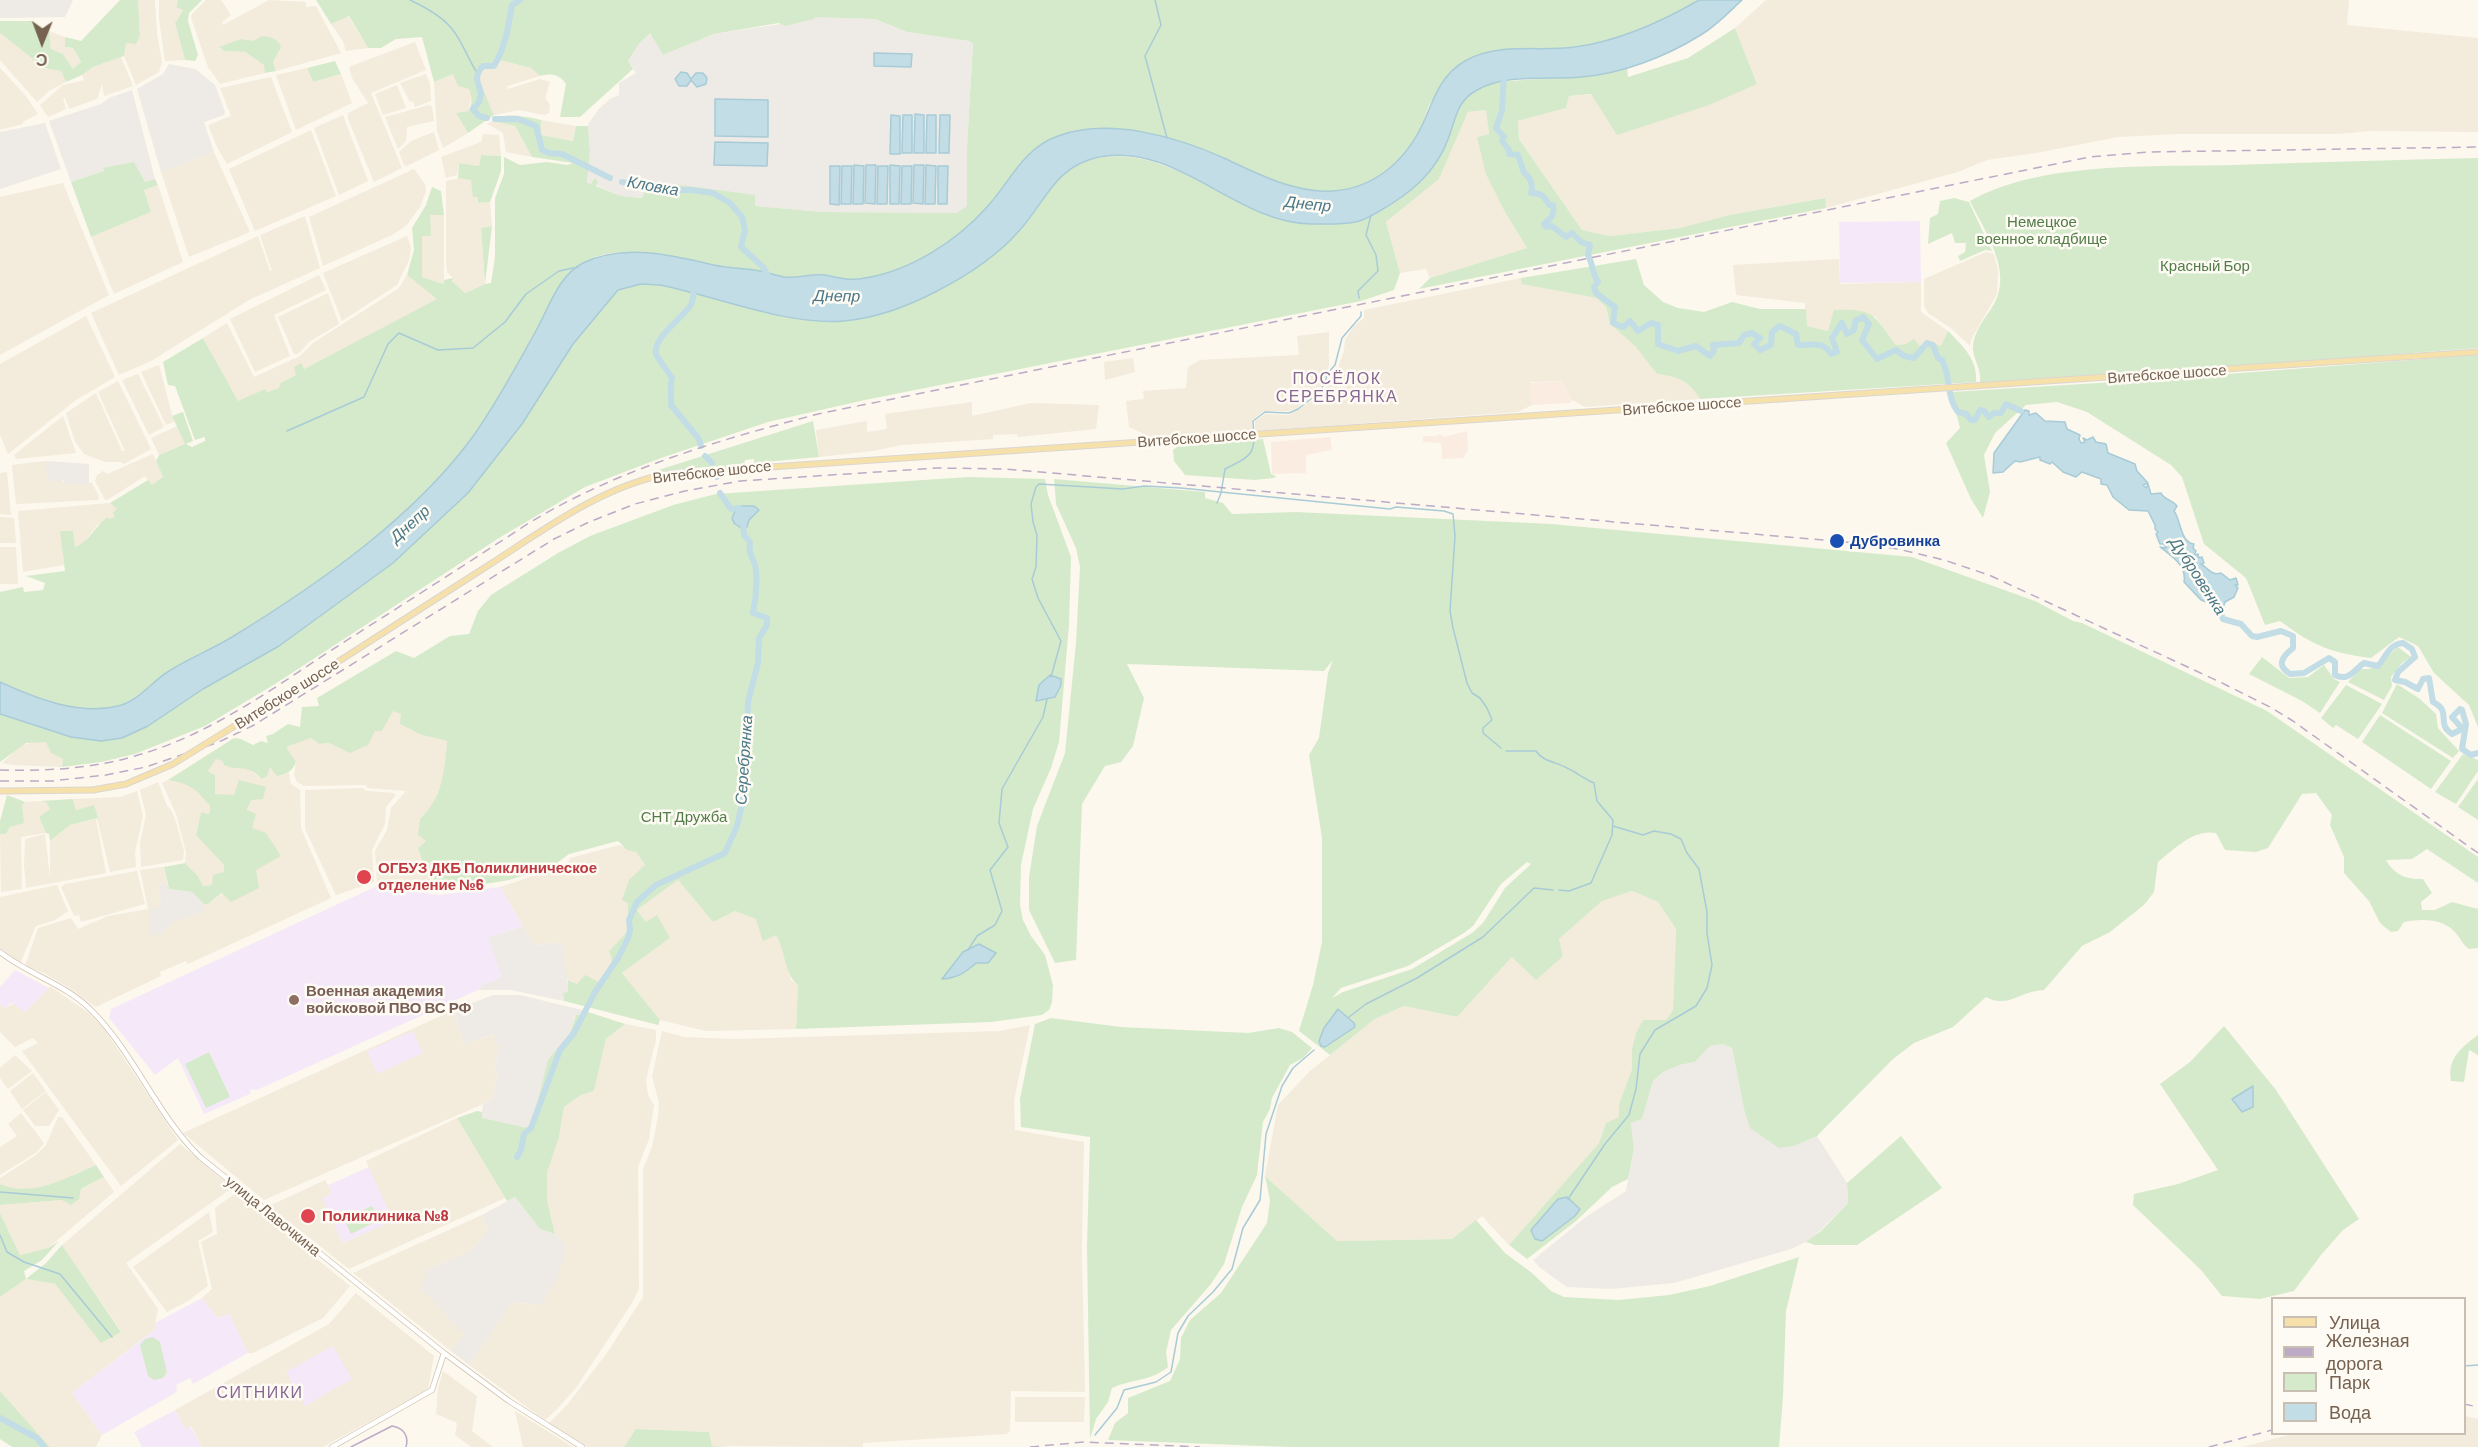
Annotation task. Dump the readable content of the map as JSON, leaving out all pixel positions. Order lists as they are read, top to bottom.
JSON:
{
  "streets": {
    "main road": ["Витебское шоссе", "улица Лавочкина"]
  },
  "districts": ["ПОСЁЛОК СЕРЕБРЯНКА", "СИТНИКИ"],
  "water": [
    "Кловка",
    "Днепр",
    "Дубровенка",
    "Серебрянка"
  ],
  "parks": ["Немецкое военное кладбище", "Красный Бор", "СНТ Дружба"],
  "places": [
    "Дубровинка",
    "ОГБУЗ ДКБ Поликлиническое отделение №6",
    "Военная академия войсковой ПВО ВС РФ",
    "Поликлиника №8"
  ],
  "legend": [
    "Улица",
    "Железная дорога",
    "Парк",
    "Вода"
  ],
  "north": "bottom"
}
